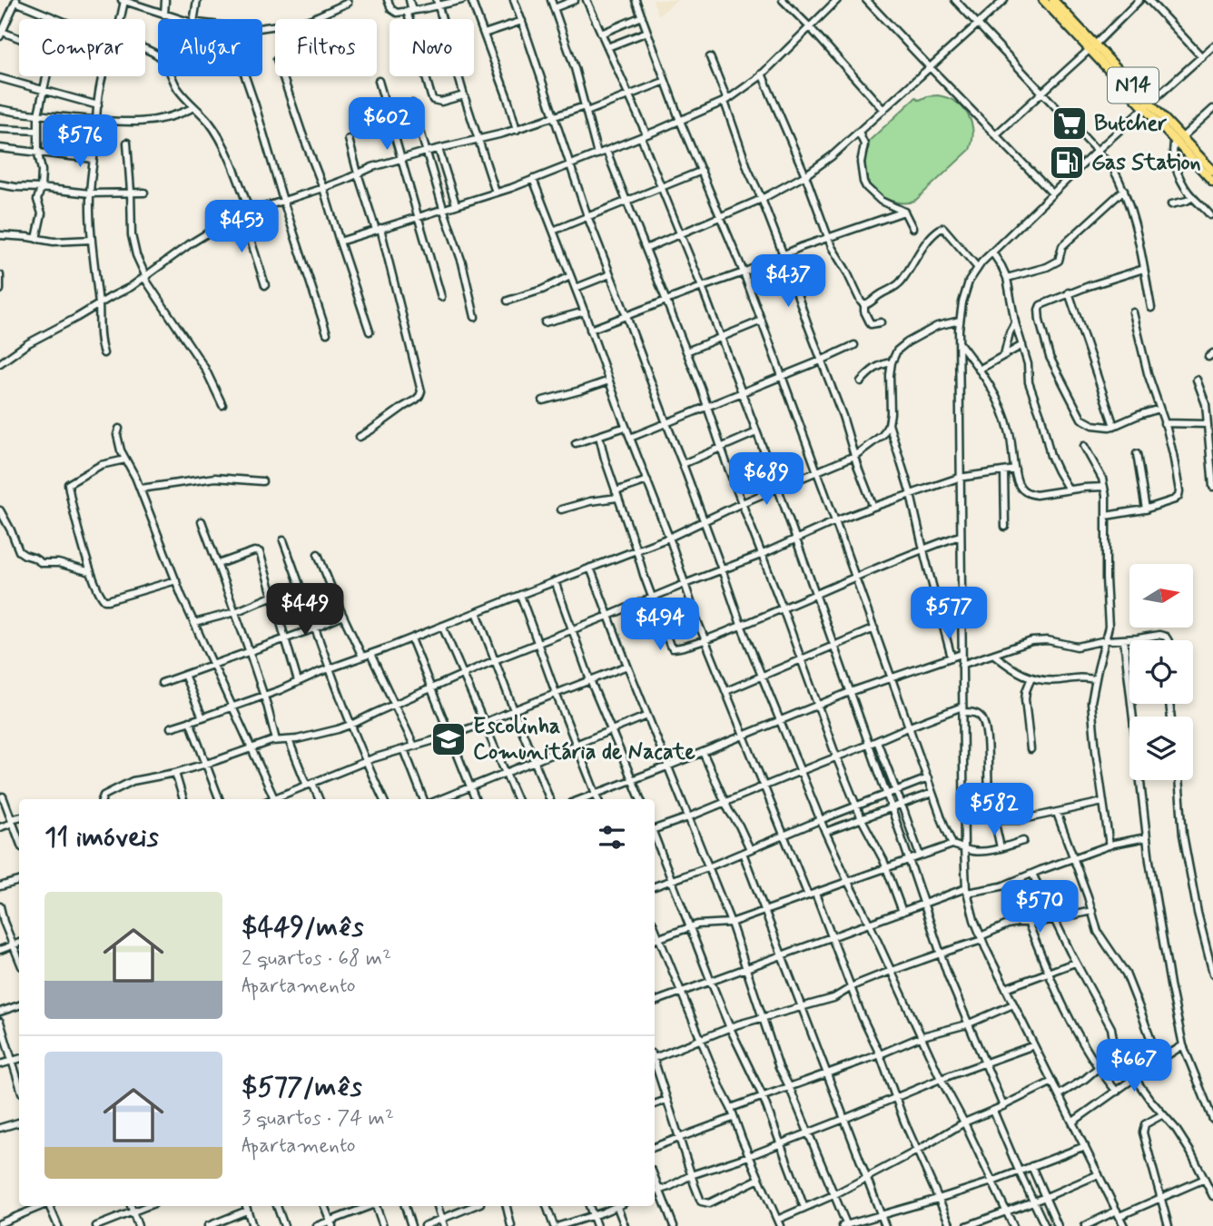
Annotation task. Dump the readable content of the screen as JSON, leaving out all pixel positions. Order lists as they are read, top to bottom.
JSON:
{
  "streets": {
    "main road": ["N14"]
  },
  "places": {
    "supermarket": ["Butcher"],
    "fuel station": ["Gas Station"],
    "school or university": ["Escolinha Comunitária de Nacate"]
  },
  "north": "right",
  "page": {
    "chip": [
      "Comprar",
      "Alugar",
      "Filtros",
      "Novo"
    ],
    "price": [
      "$602",
      "$576",
      "$453",
      "$437",
      "$689",
      "$449",
      "$577",
      "$494",
      "$582",
      "$570",
      "$667"
    ],
    "heading": "11 imóveis",
    "list": [
      {
        "name": "$449/mês",
        "note": "2 quartos · 68 m² · Apartamento"
      },
      {
        "name": "$577/mês",
        "note": "3 quartos · 74 m² · Apartamento"
      }
    ]
  }
}
